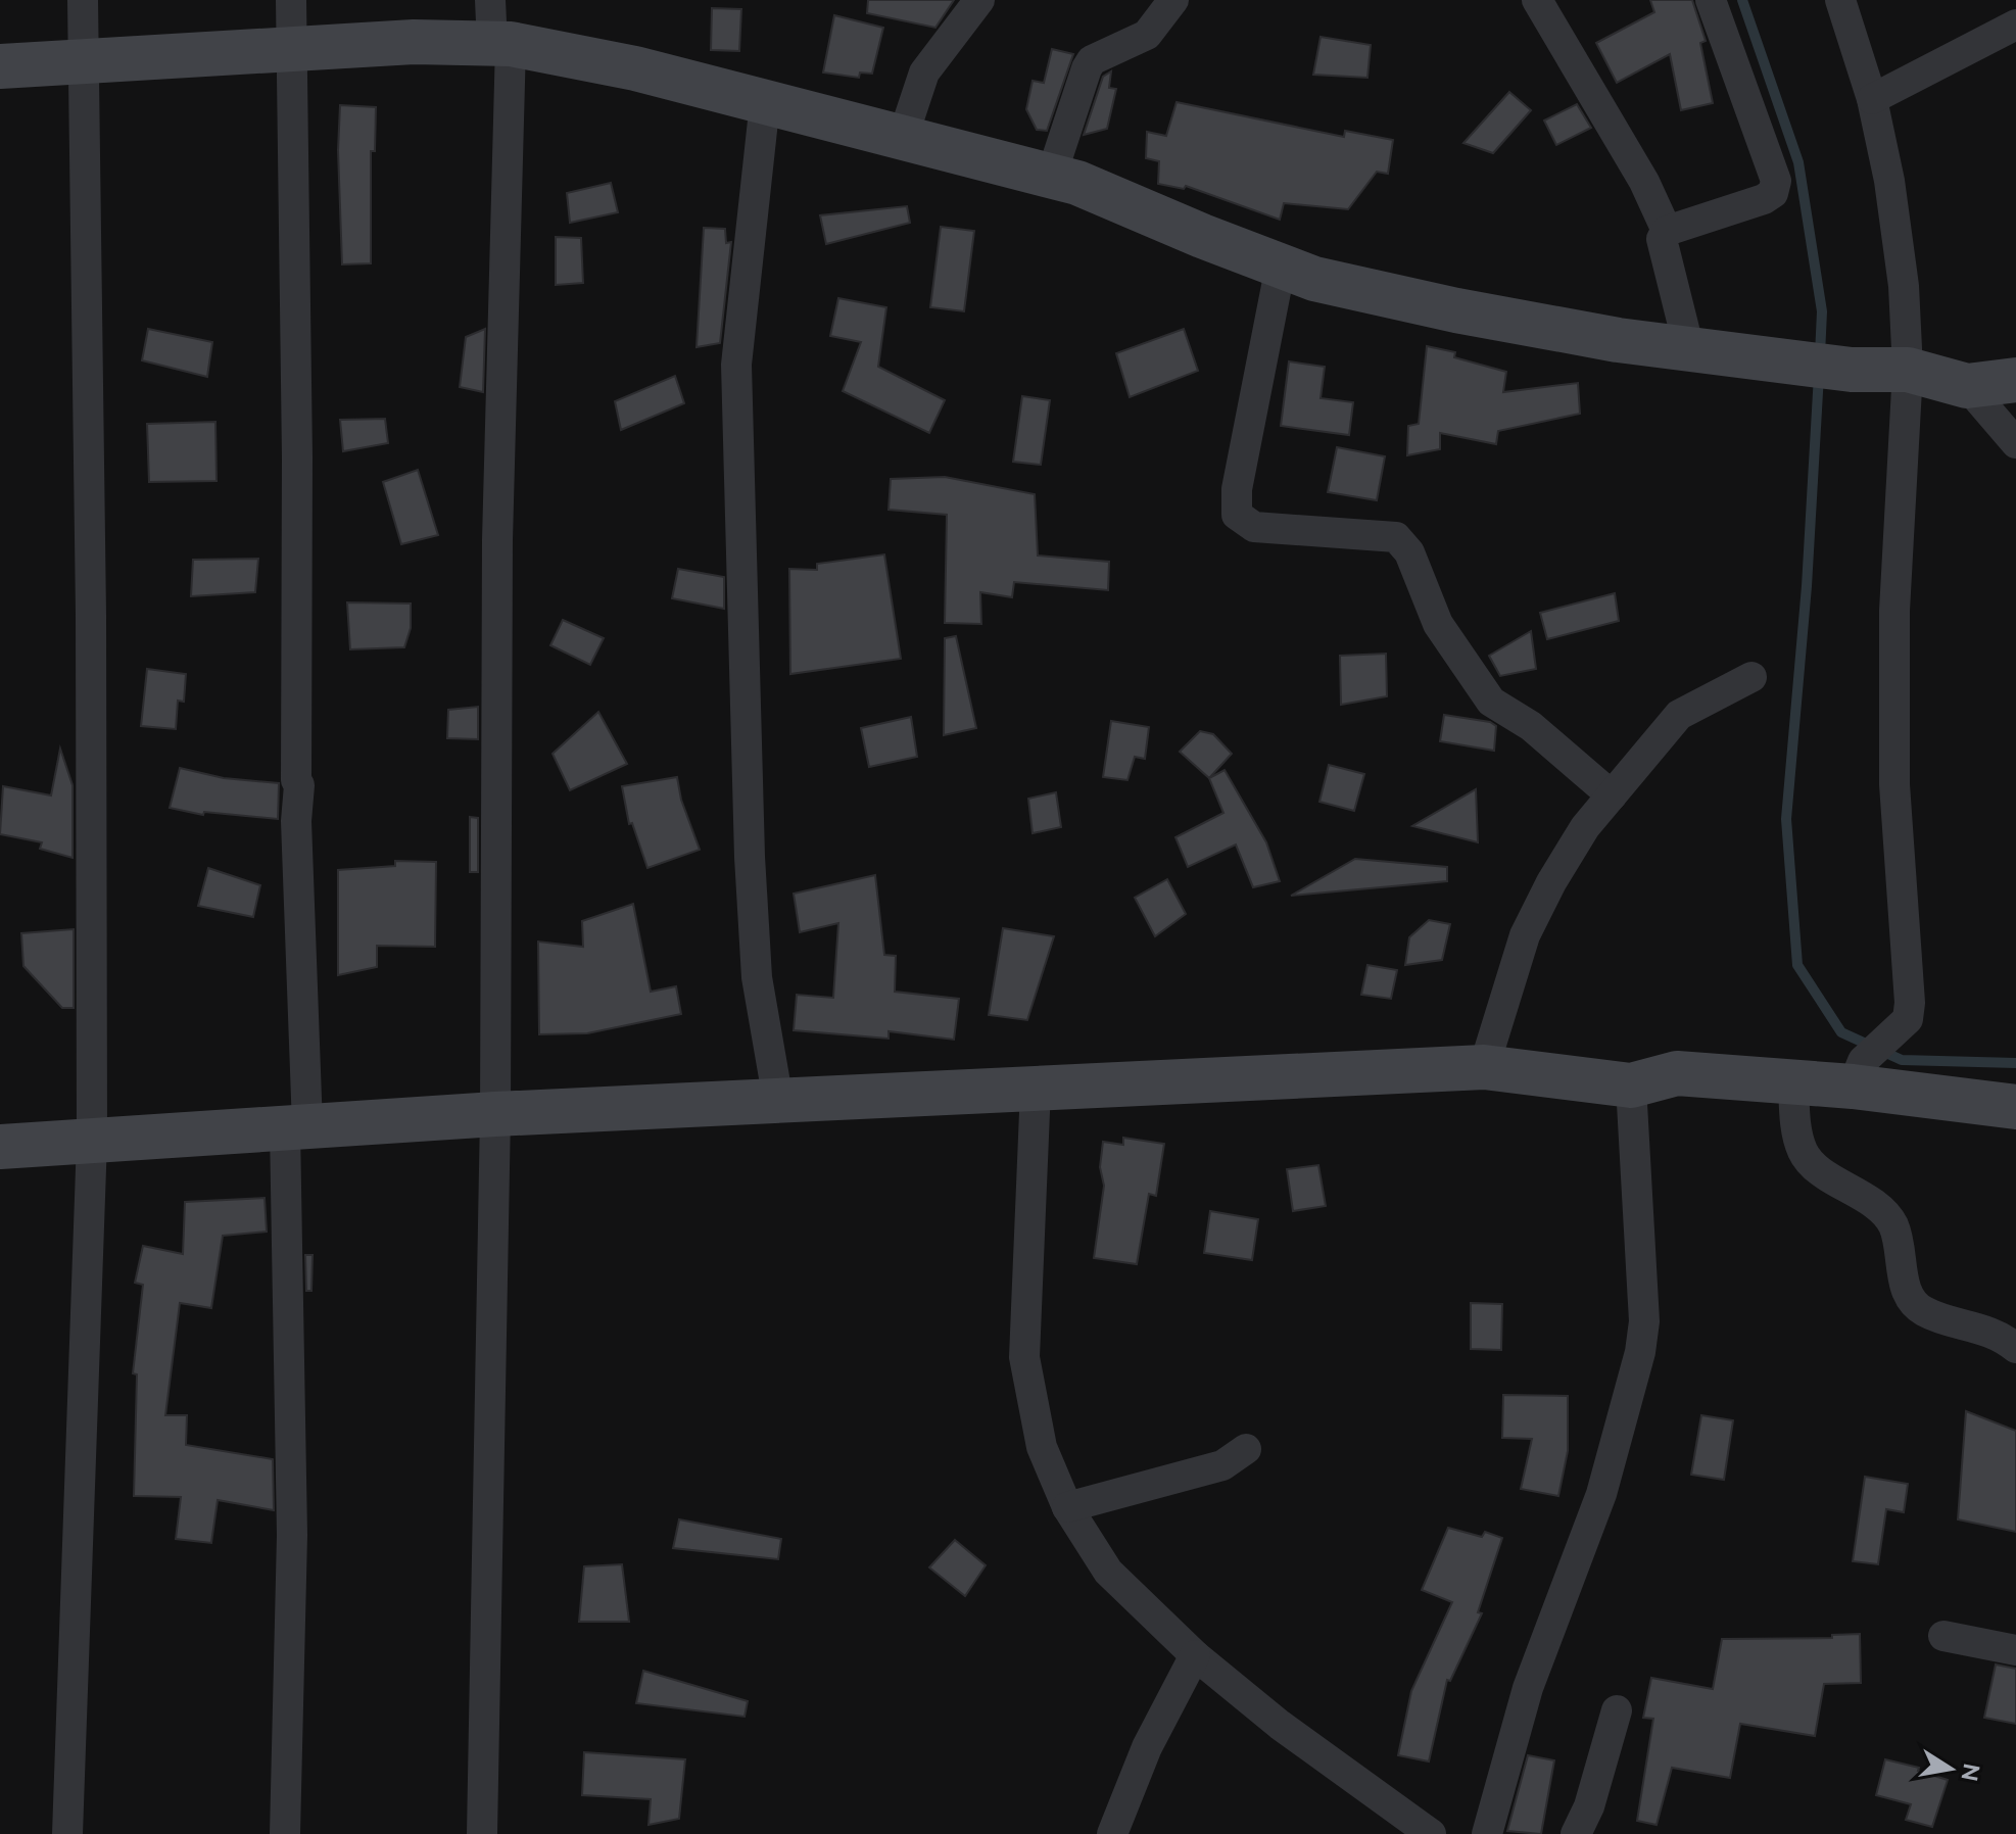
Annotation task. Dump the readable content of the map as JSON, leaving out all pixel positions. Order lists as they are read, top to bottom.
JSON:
{
  "north": "right"
}
